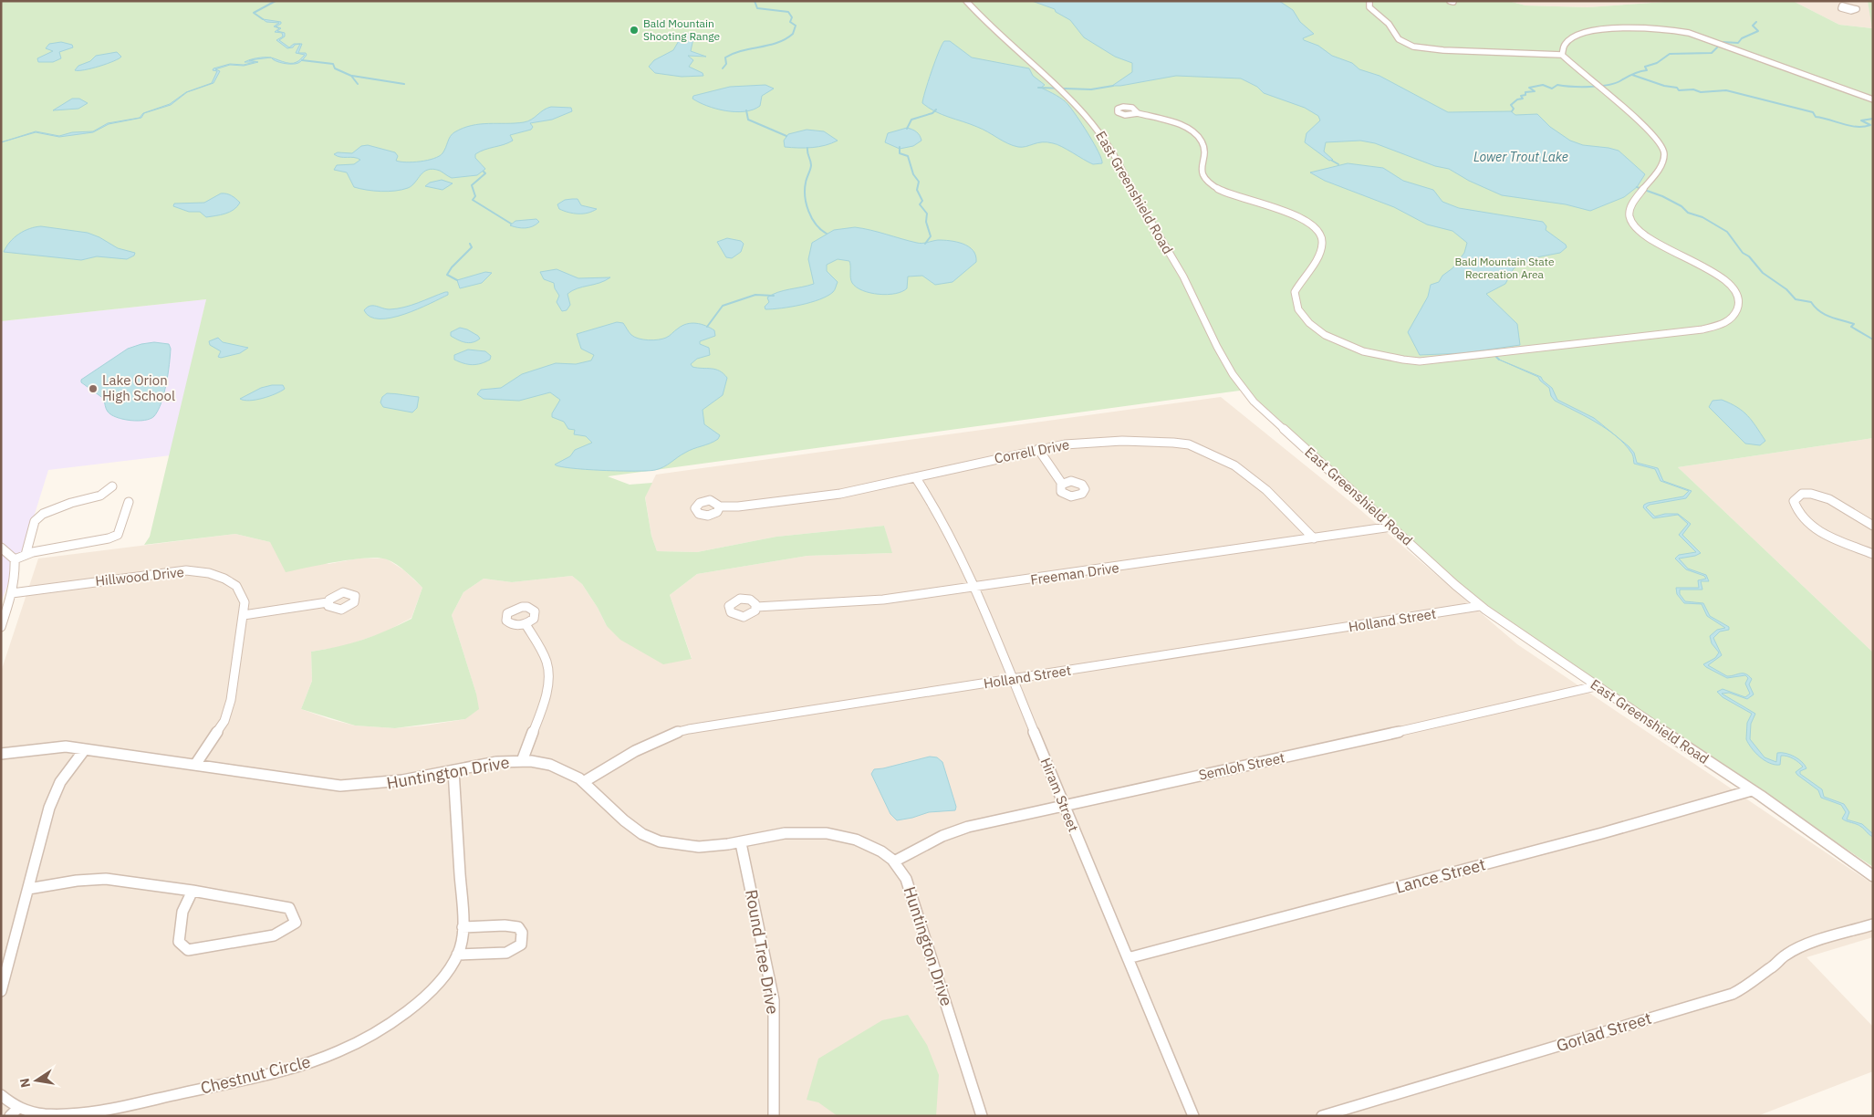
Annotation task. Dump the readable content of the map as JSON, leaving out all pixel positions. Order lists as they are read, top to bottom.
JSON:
{
  "streets": {
    "street": [
      "East Greenshield Road",
      "Correll Drive",
      "Freeman Drive",
      "Hillwood Drive",
      "Holland Street",
      "Semloh Street",
      "Huntington Drive",
      "Hiram Street",
      "Lance Street",
      "Round Tree Drive",
      "Gorlad Street",
      "Chestnut Circle"
    ]
  },
  "crossings": [
    ["East Greenshield Road", "Freeman Drive"],
    ["East Greenshield Road", "Holland Street"],
    ["East Greenshield Road", "Semloh Street"],
    ["East Greenshield Road", "Lance Street"],
    ["Correll Drive", "Freeman Drive"],
    ["Correll Drive", "Hiram Street"],
    ["Freeman Drive", "Hiram Street"],
    ["Hillwood Drive", "Huntington Drive"],
    ["Holland Street", "Huntington Drive"],
    ["Holland Street", "Hiram Street"],
    ["Semloh Street", "Huntington Drive"],
    ["Semloh Street", "Hiram Street"],
    ["Huntington Drive", "Round Tree Drive"],
    ["Huntington Drive", "Chestnut Circle"],
    ["Hiram Street", "Lance Street"]
  ],
  "water": ["Lower Trout Lake"],
  "parks": ["Bald Mountain State Recreation Area"],
  "places": ["Bald Mountain Shooting Range", "Lake Orion High School"],
  "north": "left"
}
